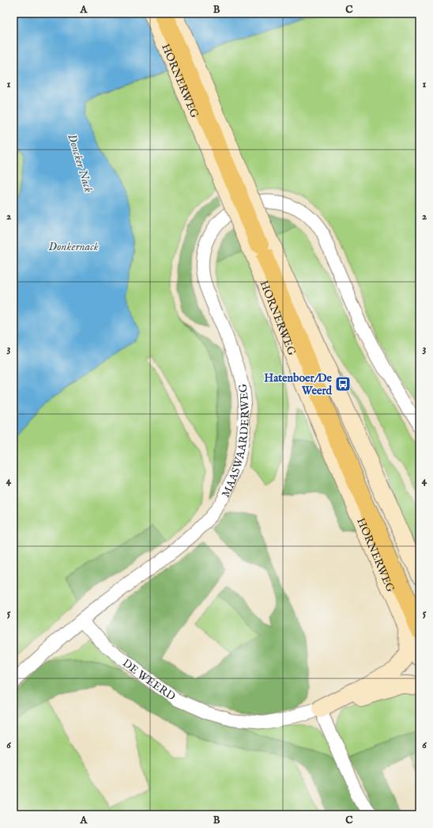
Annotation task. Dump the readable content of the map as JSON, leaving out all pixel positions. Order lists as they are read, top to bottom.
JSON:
{
  "streets": {
    "main road": ["HORNERWEG"],
    "street": ["MAASWAARDERWEG", "DE WEERD"]
  },
  "crossings": [
    ["MAASWAARDERWEG", "DE WEERD"]
  ],
  "water": ["Doncker Nack", "Donkernack"],
  "places": {
    "bus stop": ["Hatenboer/De Weerd"]
  },
  "grid": {
    "columns": ["A", "B", "C"],
    "rows": [
      "1",
      "2",
      "3",
      "4",
      "5",
      "6"
    ]
  }
}
